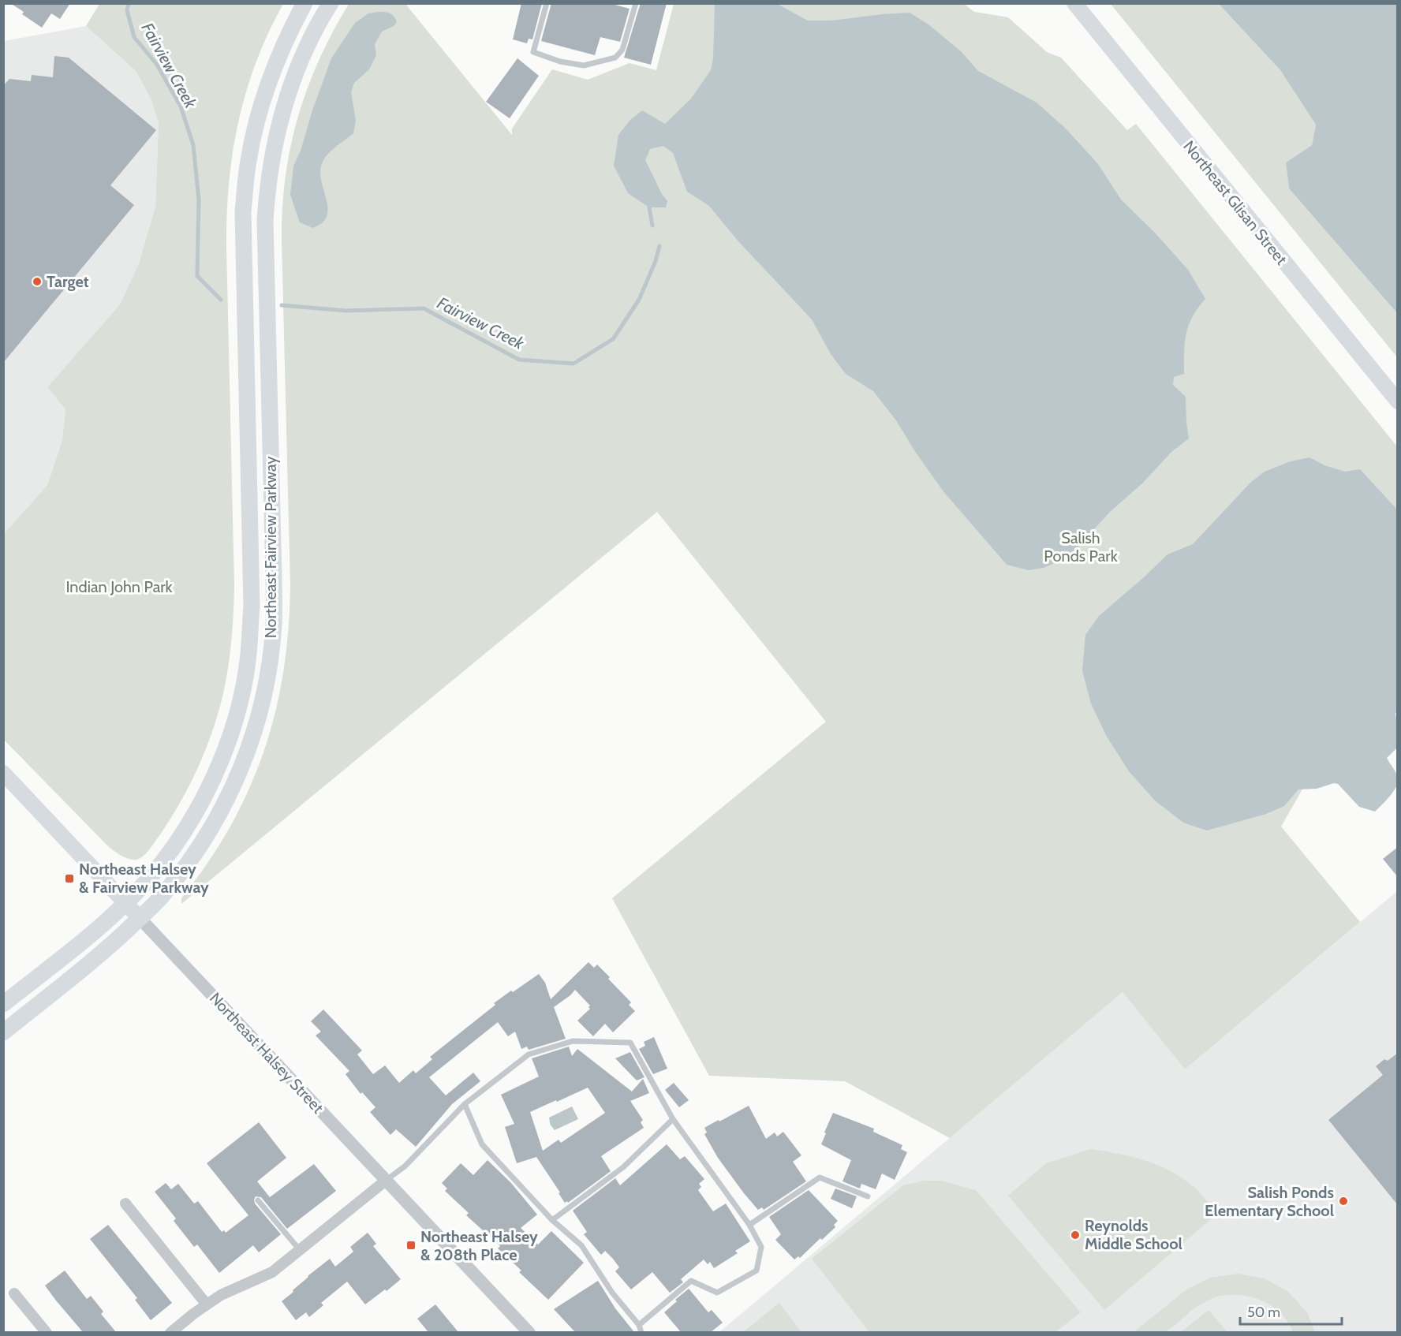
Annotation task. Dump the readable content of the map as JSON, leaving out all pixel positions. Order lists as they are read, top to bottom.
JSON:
{
  "streets": {
    "main road": ["Northeast Glisan Street", "Northeast Fairview Parkway", "Northeast Halsey Street"]
  },
  "crossings": [
    ["Northeast Fairview Parkway", "Northeast Halsey Street"]
  ],
  "water": ["Fairview Creek"],
  "parks": ["Salish Ponds Park", "Indian John Park"],
  "places": {
    "other": ["Target", "Salish Ponds Elementary School", "Reynolds Middle School"],
    "transit": ["Northeast Halsey & Fairview Parkway", "Northeast Halsey & 208th Place"]
  },
  "scale_bar": "50 m"
}
